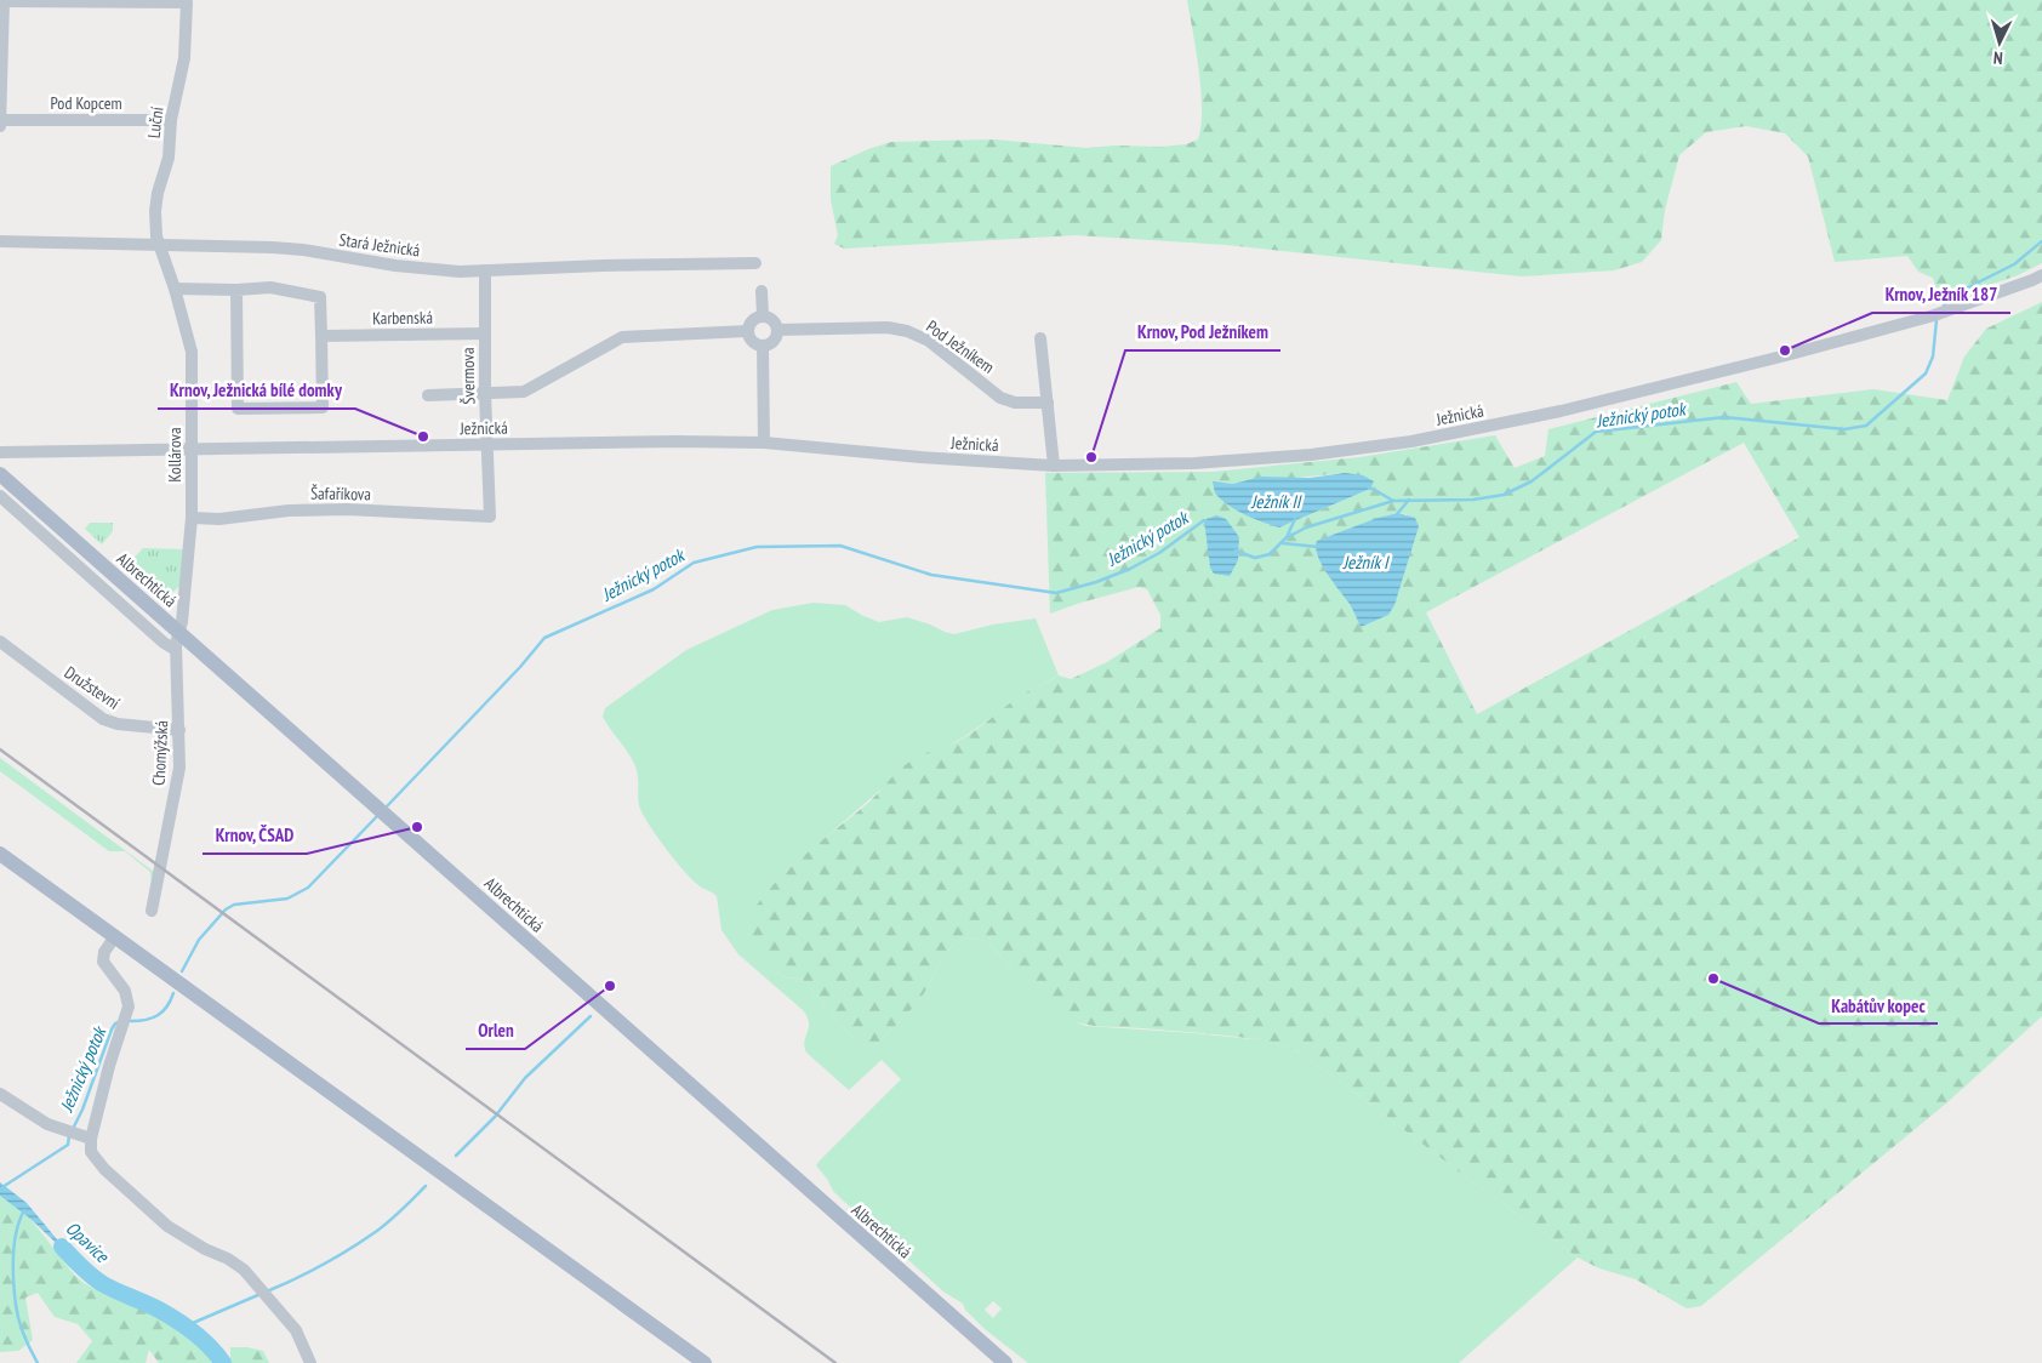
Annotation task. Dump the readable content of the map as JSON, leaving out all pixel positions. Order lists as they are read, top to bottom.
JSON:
{
  "streets": {
    "main road": ["Albrechtická"],
    "street": [
      "Pod Kopcem",
      "Luční",
      "Stará Ježnická",
      "Karbenská",
      "Pod Ježníkem",
      "Švermova",
      "Ježnická",
      "Kollárova",
      "Šafaříkova",
      "Družstevní",
      "Chomýžská"
    ]
  },
  "crossings": [
    ["Pod Kopcem", "Luční"],
    ["Luční", "Stará Ježnická"],
    ["Luční", "Kollárova"],
    ["Stará Ježnická", "Švermova"],
    ["Stará Ježnická", "Kollárova"],
    ["Karbenská", "Švermova"],
    ["Švermova", "Ježnická"],
    ["Švermova", "Šafaříkova"],
    ["Ježnická", "Kollárova"],
    ["Kollárova", "Šafaříkova"],
    ["Kollárova", "Albrechtická"],
    ["Kollárova", "Chomýžská"],
    ["Albrechtická", "Chomýžská"],
    ["Družstevní", "Chomýžská"]
  ],
  "water": [
    "Ježnický potok",
    "Ježník II",
    "Ježník I",
    "Opavice"
  ],
  "places": [
    "Krnov, Ježník 187",
    "Krnov, Ježnická bílé domky",
    "Krnov, Pod Ježníkem",
    "Krnov, ČSAD",
    "Kabátův kopec",
    "Orlen"
  ],
  "north": "bottom"
}
